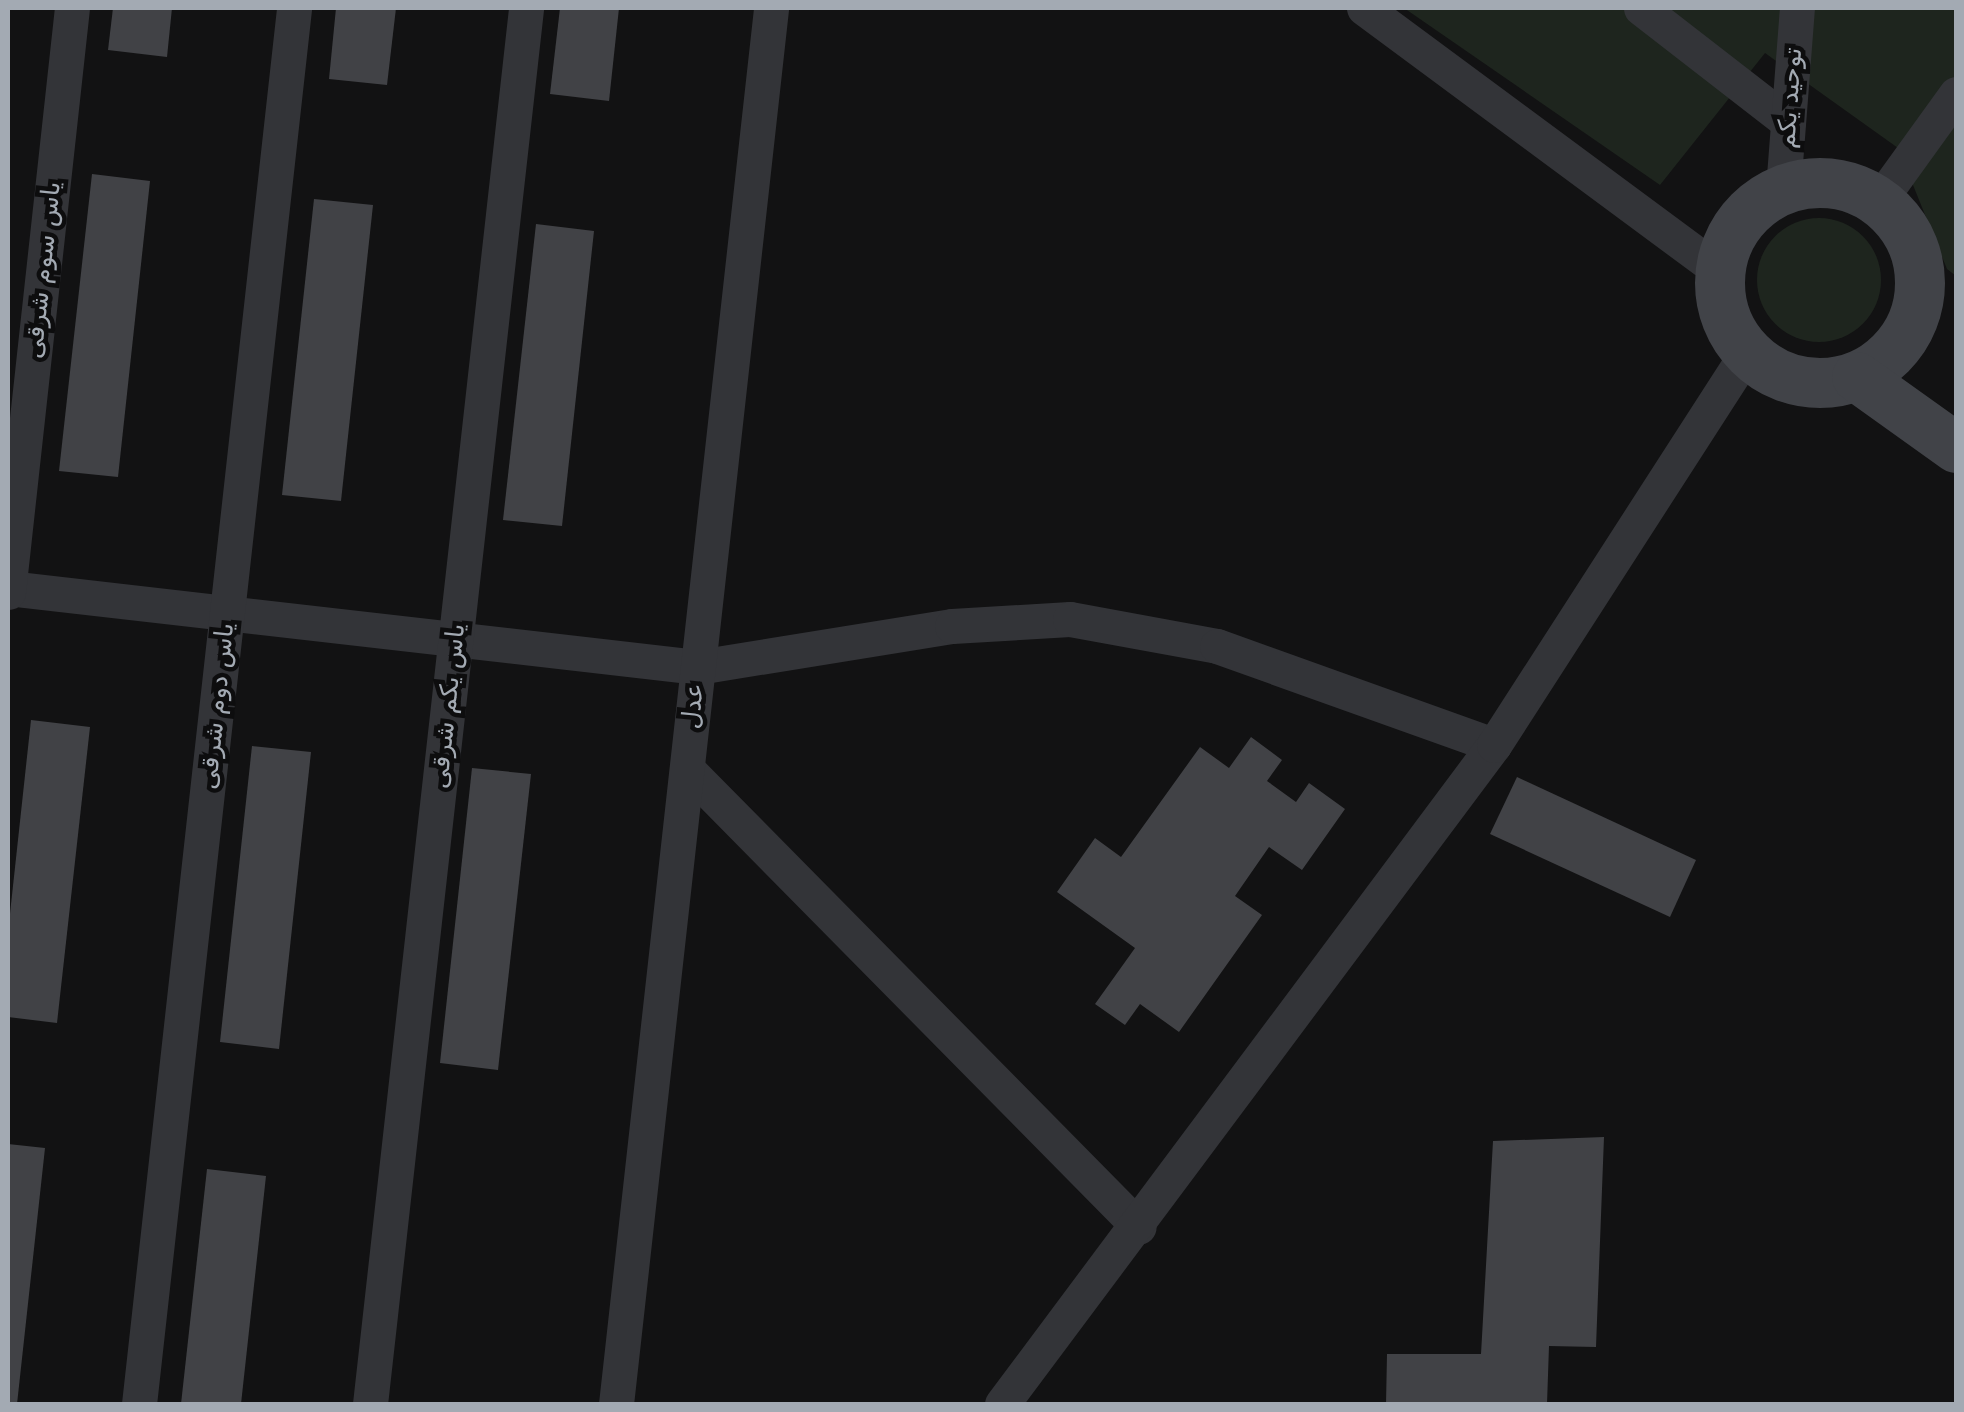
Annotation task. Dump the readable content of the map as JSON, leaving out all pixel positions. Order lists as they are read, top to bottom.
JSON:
{
  "streets": {
    "street": [
      "توحید یکم",
      "یاس سوم شرقی",
      "یاس دوم شرقی",
      "یاس یکم شرقی",
      "عدل"
    ]
  }
}
